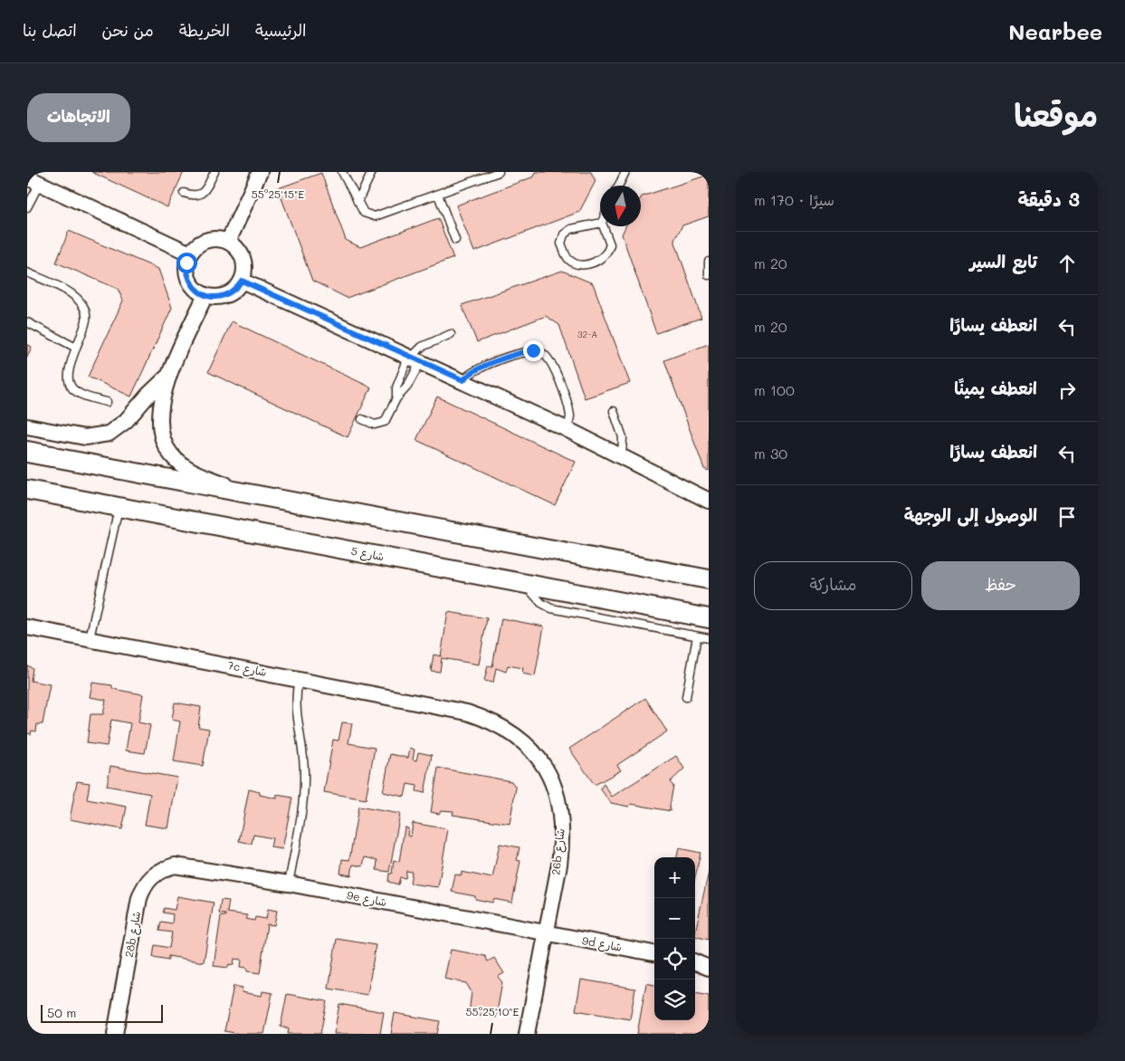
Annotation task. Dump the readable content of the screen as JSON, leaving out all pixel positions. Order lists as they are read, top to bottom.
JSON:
{
  "streets": {
    "street": [
      "شارع 5",
      "7c شارع",
      "26b شارع",
      "9e شارع",
      "28b شارع",
      "9d شارع"
    ]
  },
  "crossings": [
    ["7c شارع", "26b شارع"],
    ["26b شارع", "9e شارع"],
    ["26b شارع", "9d شارع"],
    ["9e شارع", "28b شارع"],
    ["9e شارع", "9d شارع"]
  ],
  "house_numbers": ["32-A"],
  "scale_bar": "50 m",
  "north": "bottom",
  "page": {
    "header": "Nearbee",
    "nav": [
      "الرئيسية",
      "الخريطة",
      "من نحن",
      "اتصل بنا"
    ],
    "title": "موقعنا",
    "buttons": [
      "الاتجاهات",
      ["حفظ", "مشاركة"]
    ],
    "heading": ["3 دقيقة", "سيرًا · 170 m"],
    "list": [
      ["تابع السير", "20 m"],
      ["انعطف يسارًا", "20 m"],
      ["انعطف يمينًا", "100 m"],
      ["انعطف يسارًا", "30 m"],
      "الوصول إلى الوجهة"
    ],
    "map_buttons": ["+", "−"],
    "scale": "50 m"
  },
  "coordinates": ["55°25'15\"E", "55°25'10\"E"]
}
